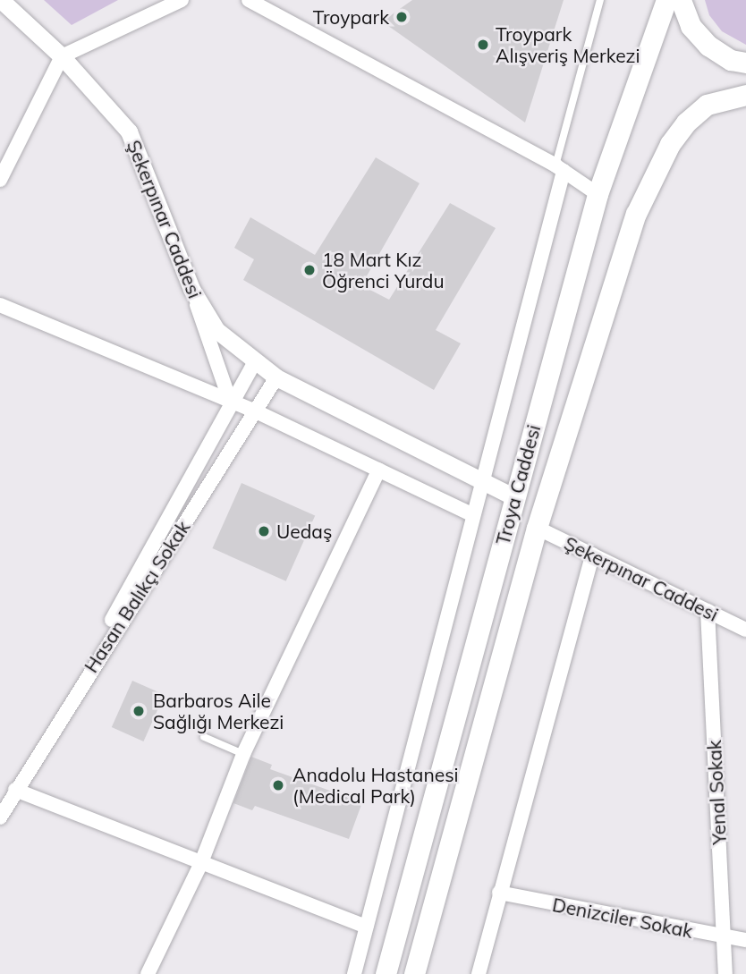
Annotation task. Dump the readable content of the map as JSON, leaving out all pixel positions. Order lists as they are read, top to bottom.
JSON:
{
  "streets": {
    "main road": ["Troya Caddesi"],
    "street": [
      "Şekerpınar Caddesi",
      "Hasan Balıkçı Sokak",
      "Yenal Sokak",
      "Denizciler Sokak"
    ]
  },
  "crossings": [
    ["Şekerpınar Caddesi", "Troya Caddesi"],
    ["Şekerpınar Caddesi", "Hasan Balıkçı Sokak"],
    ["Şekerpınar Caddesi", "Yenal Sokak"],
    ["Yenal Sokak", "Denizciler Sokak"]
  ],
  "places": [
    "Troypark",
    "Troypark Alışveriş Merkezi",
    "18 Mart Kız Öğrenci Yurdu",
    "Uedaş",
    "Barbaros Aile Sağlığı Merkezi",
    "Anadolu Hastanesi (Medical Park)"
  ]
}
